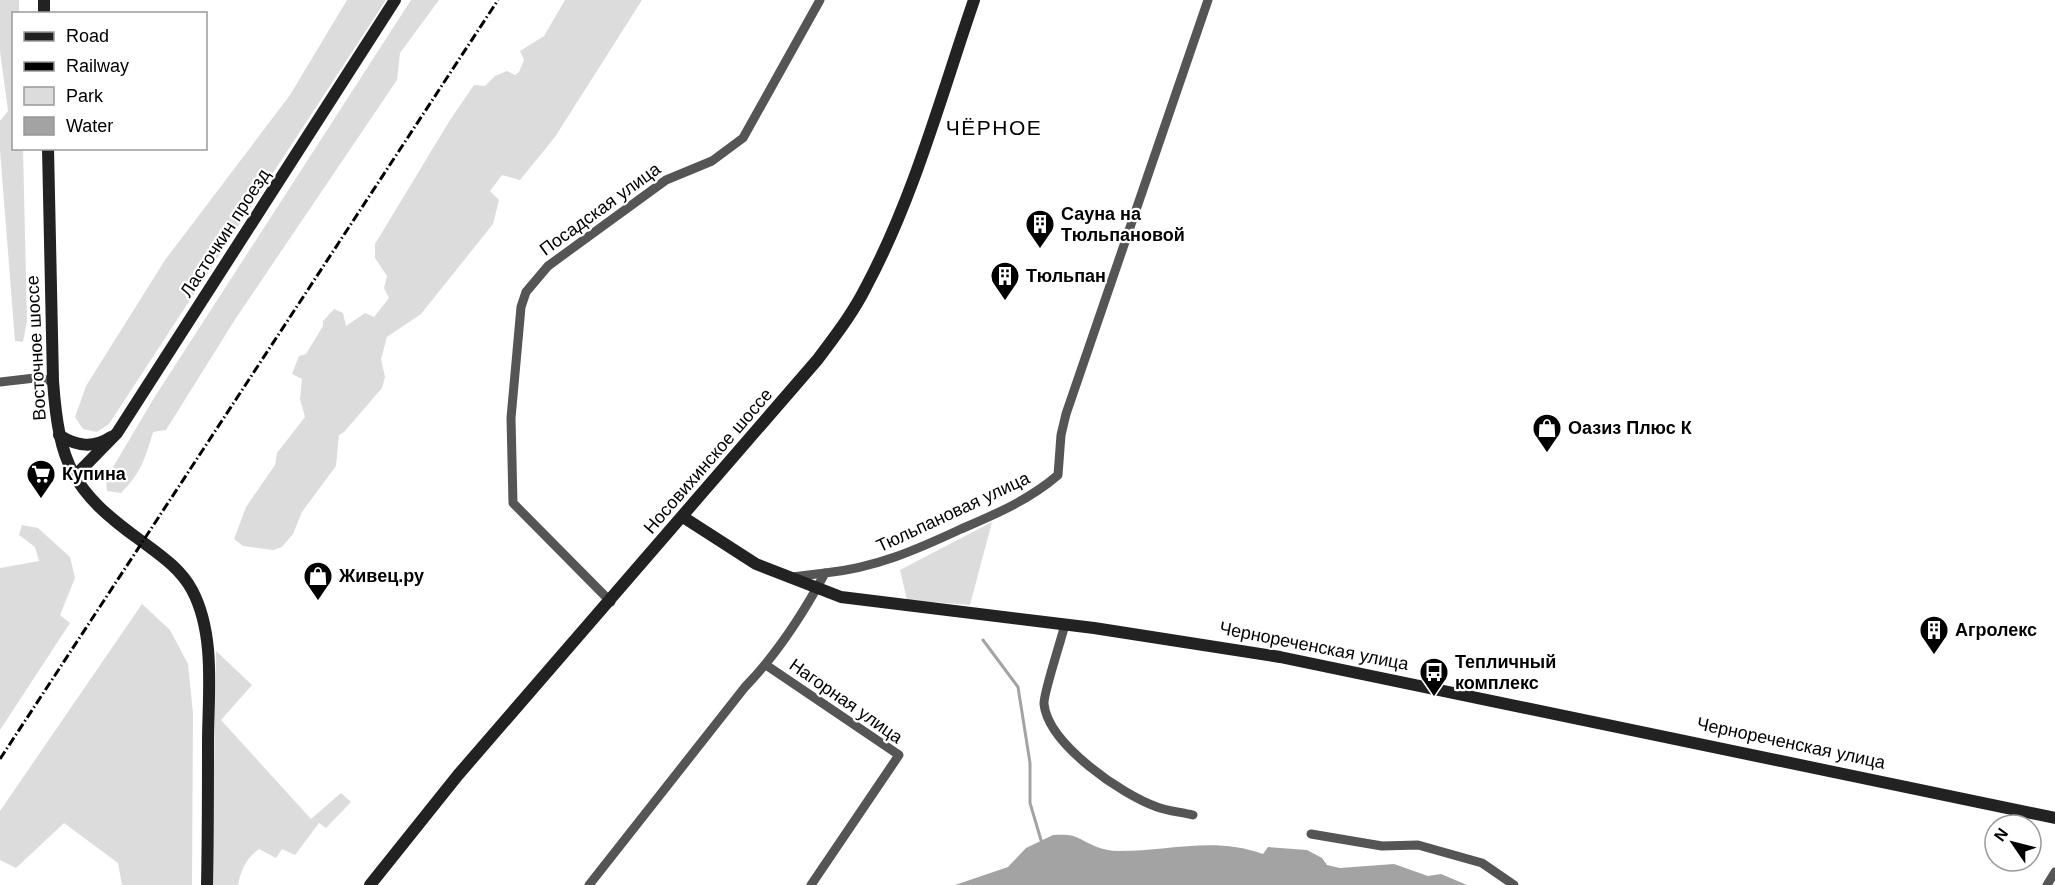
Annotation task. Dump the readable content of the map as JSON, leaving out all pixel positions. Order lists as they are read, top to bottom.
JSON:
{
  "streets": {
    "street": [
      "Посадская улица",
      "Ласточкин проезд",
      "Восточное шоссе",
      "Носовихинское шоссе",
      "Тюльпановая улица",
      "Чернореченская улица",
      "Нагорная улица"
    ]
  },
  "crossings": [
    ["Посадская улица", "Носовихинское шоссе"],
    ["Ласточкин проезд", "Восточное шоссе"],
    ["Носовихинское шоссе", "Чернореченская улица"],
    ["Тюльпановая улица", "Чернореченская улица"]
  ],
  "districts": ["ЧЁРНОЕ"],
  "places": {
    "building": ["Сауна на Тюльпановой", "Тюльпан", "Агролекс"],
    "shop": ["Оазиз Плюс К", "Живец.ру"],
    "supermarket": ["Купина"],
    "bus stop": ["Тепличный комплекс"]
  },
  "legend": [
    "Road",
    "Railway",
    "Park",
    "Water"
  ],
  "north": "top left"
}
